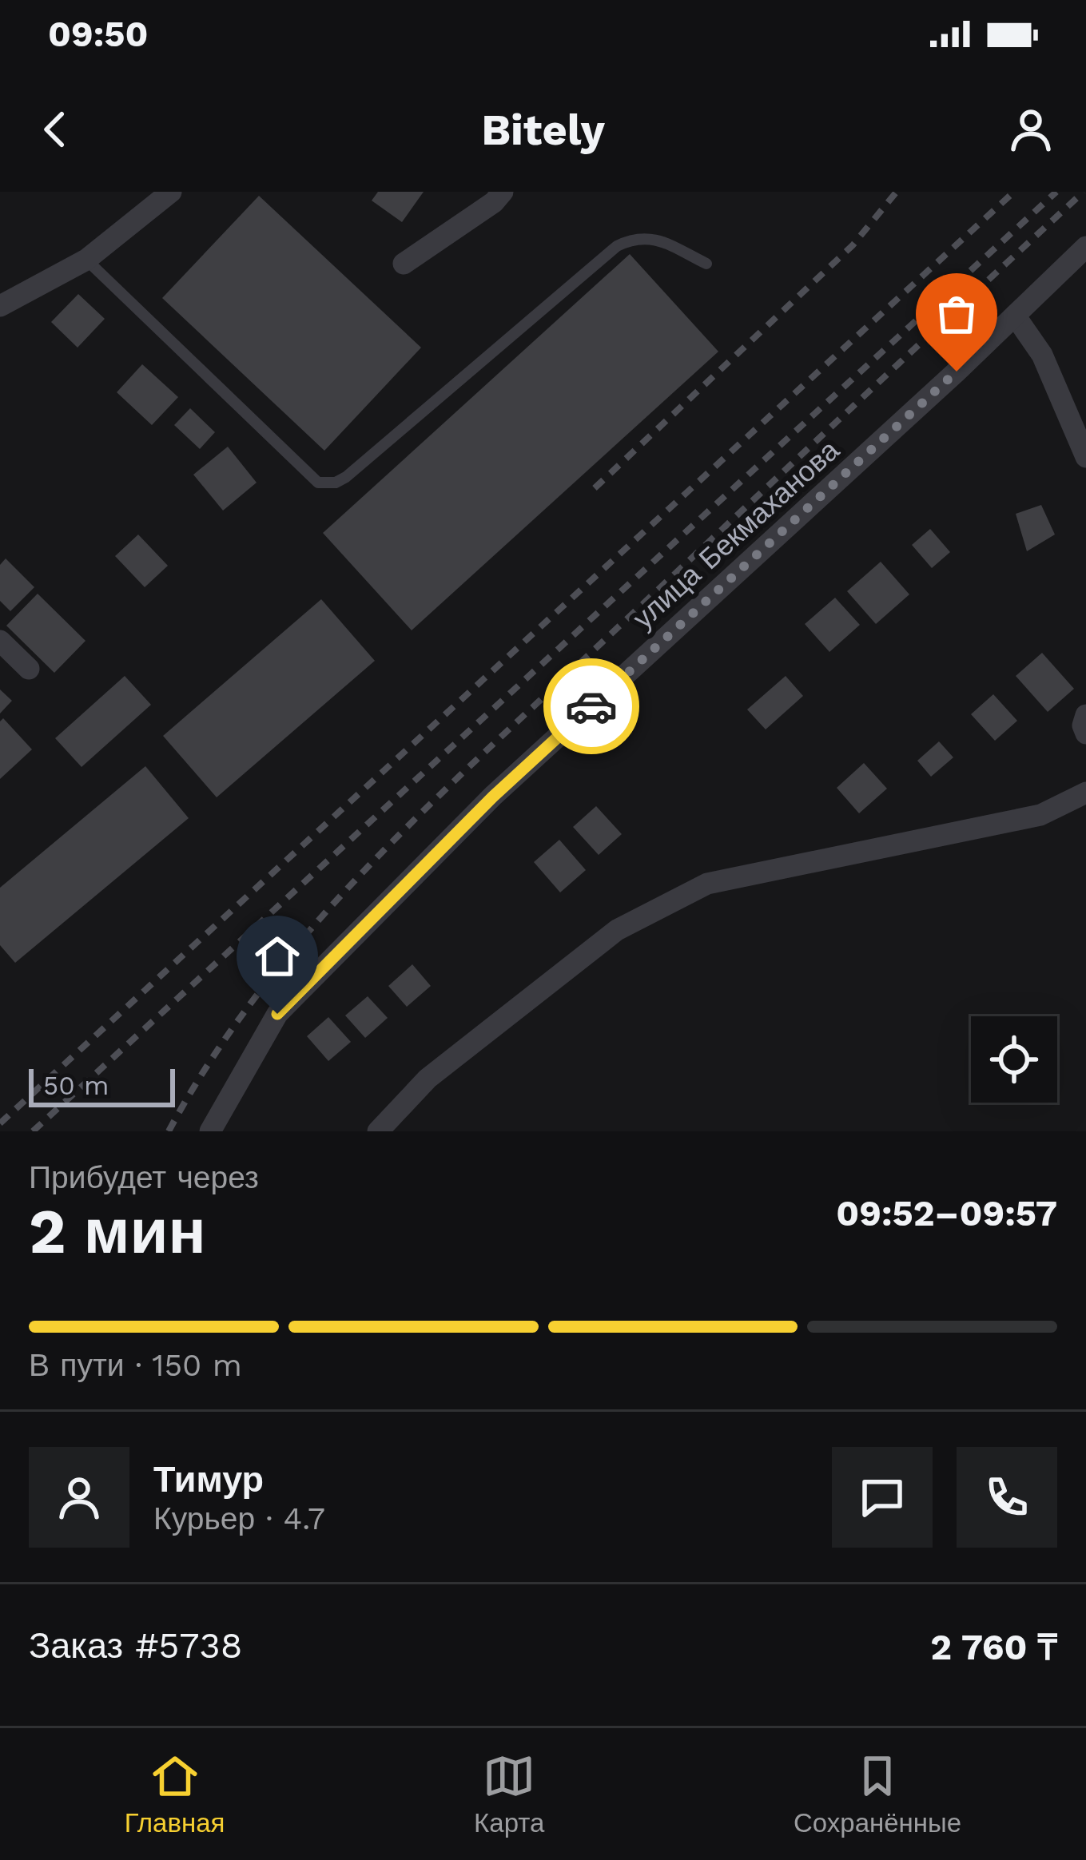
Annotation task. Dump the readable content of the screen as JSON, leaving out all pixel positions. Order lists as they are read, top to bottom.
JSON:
{
  "streets": {
    "street": ["улица Бекмаханова"]
  },
  "scale_bar": "50 m",
  "page": {
    "status": "09:50",
    "header": "Bitely",
    "scale": "50 m",
    "heading": ["2 мин", "Прибудет через", "09:52–09:57"],
    "panel": [
      "Тимур",
      "Курьер · 4.7",
      "Заказ #5738",
      "2 760 ₸"
    ],
    "bar": "В пути · 150 m",
    "tabs": ["Главная", "Карта", "Сохранённые"]
  }
}
